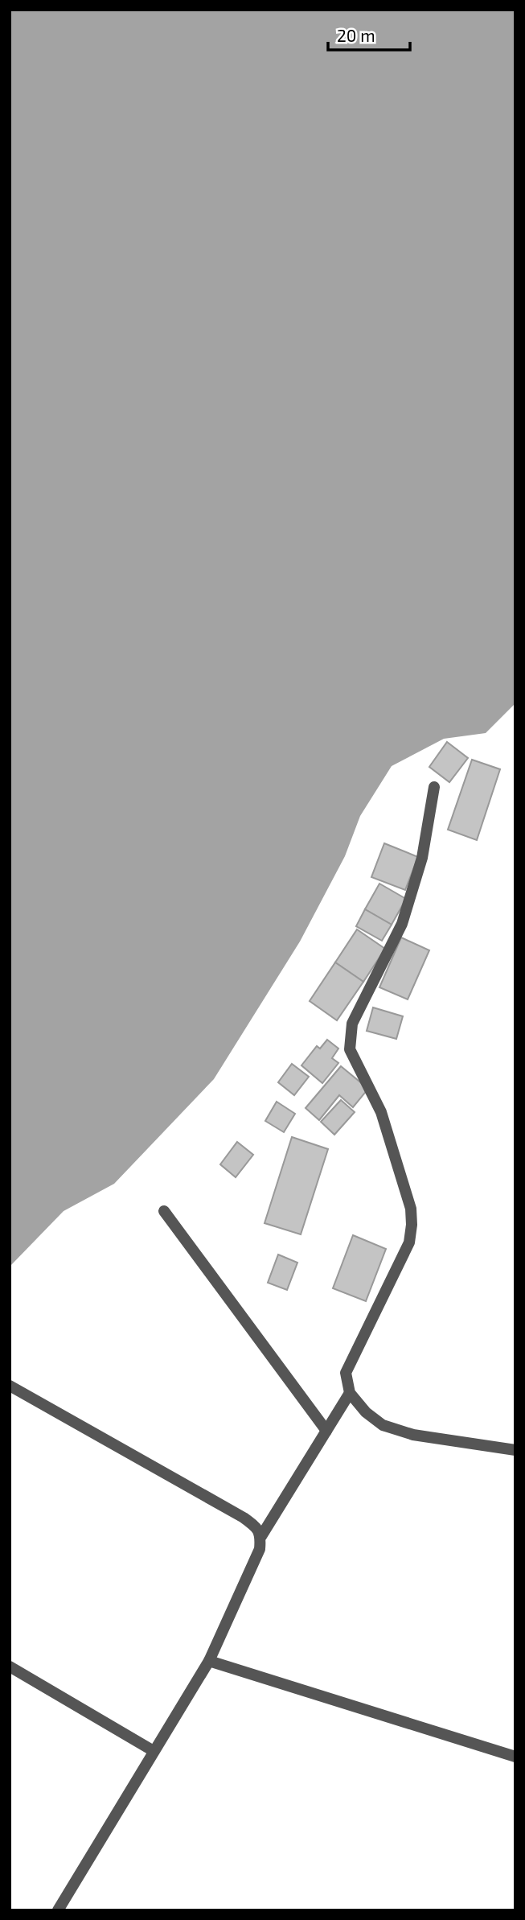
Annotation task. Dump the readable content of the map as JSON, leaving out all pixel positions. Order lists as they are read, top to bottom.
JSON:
{
  "scale_bar": "20 m"
}
